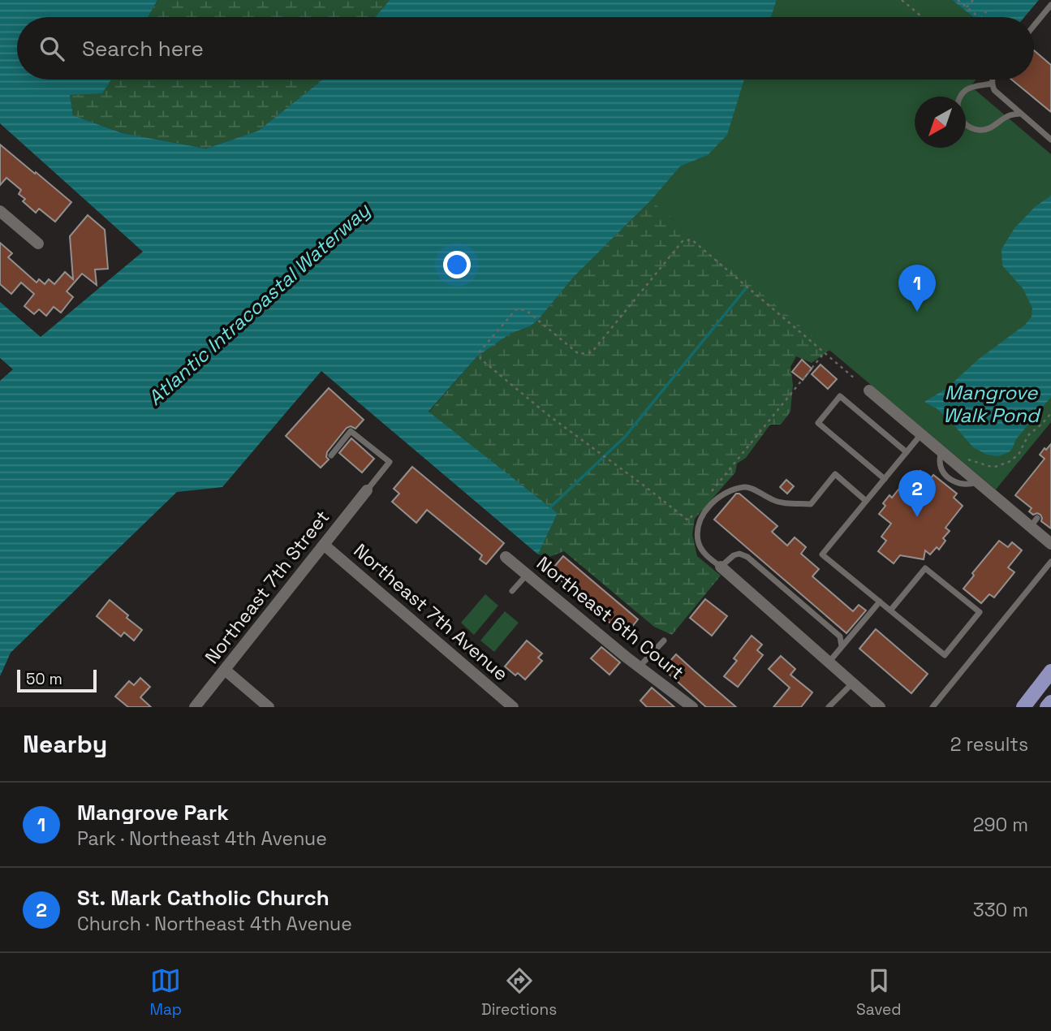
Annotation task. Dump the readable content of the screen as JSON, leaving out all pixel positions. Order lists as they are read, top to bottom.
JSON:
{
  "streets": {
    "street": ["Northeast 7th Street", "Northeast 7th Avenue", "Northeast 6th Court"]
  },
  "crossings": [
    ["Northeast 7th Street", "Northeast 7th Avenue"]
  ],
  "water": ["Atlantic Intracoastal Waterway", "Mangrove Walk Pond"],
  "scale_bar": "50 m",
  "north": "bottom left",
  "page": {
    "search": "Search here",
    "pins": ["1", "2"],
    "scale": "50 m",
    "heading": ["Nearby", "2 results"],
    "list": [
      {
        "mark": "1",
        "name": "Mangrove Park",
        "note": "Park · Northeast 4th Avenue",
        "value": "290 m"
      },
      {
        "mark": "2",
        "name": "St. Mark Catholic Church",
        "note": "Church · Northeast 4th Avenue",
        "value": "330 m"
      }
    ],
    "nav": ["Map", "Directions", "Saved"]
  }
}
